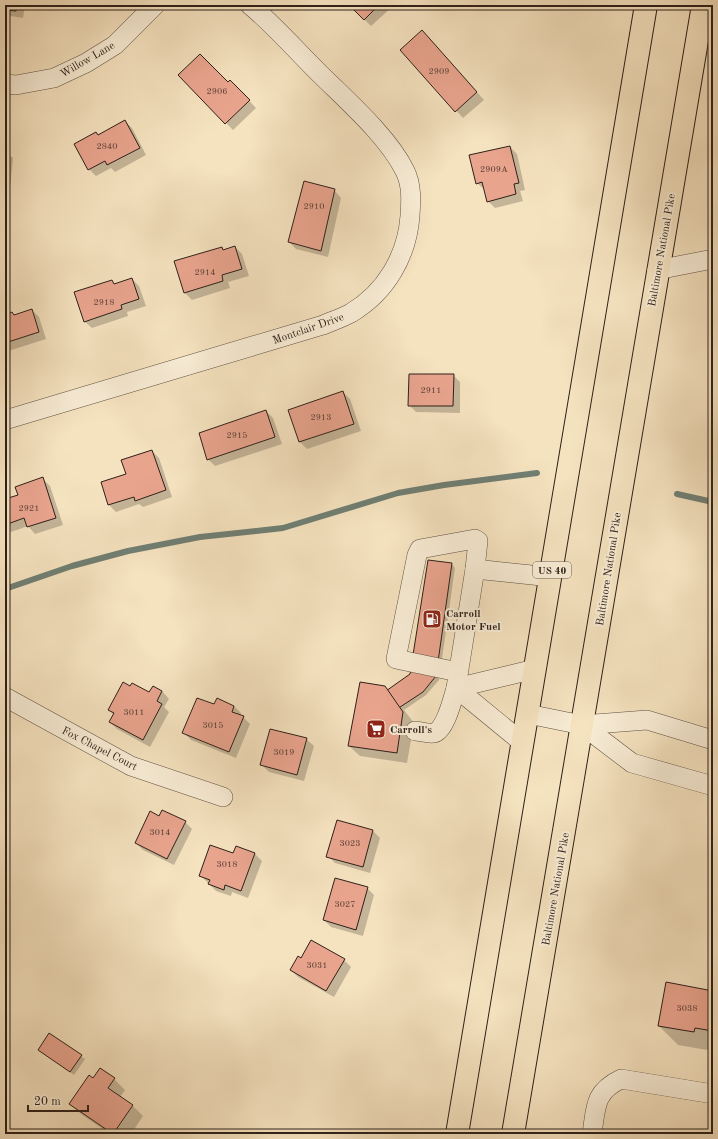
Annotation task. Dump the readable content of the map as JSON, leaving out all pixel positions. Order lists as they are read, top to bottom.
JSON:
{
  "streets": {
    "main road": ["Baltimore National Pike", "US 40"],
    "street": ["Willow Lane", "Montclair Drive", "Fox Chapel Court"]
  },
  "places": {
    "fuel station": ["Carroll Motor Fuel"],
    "supermarket": ["Carroll's"]
  },
  "house_numbers": [
    "2909",
    "2906",
    "2840",
    "2909A",
    "2910",
    "2914",
    "2918",
    "2911",
    "2913",
    "2915",
    "2921",
    "3011",
    "3015",
    "3019",
    "3014",
    "3023",
    "3018",
    "3027",
    "3031",
    "3038"
  ],
  "scale_bar": "20 m"
}
